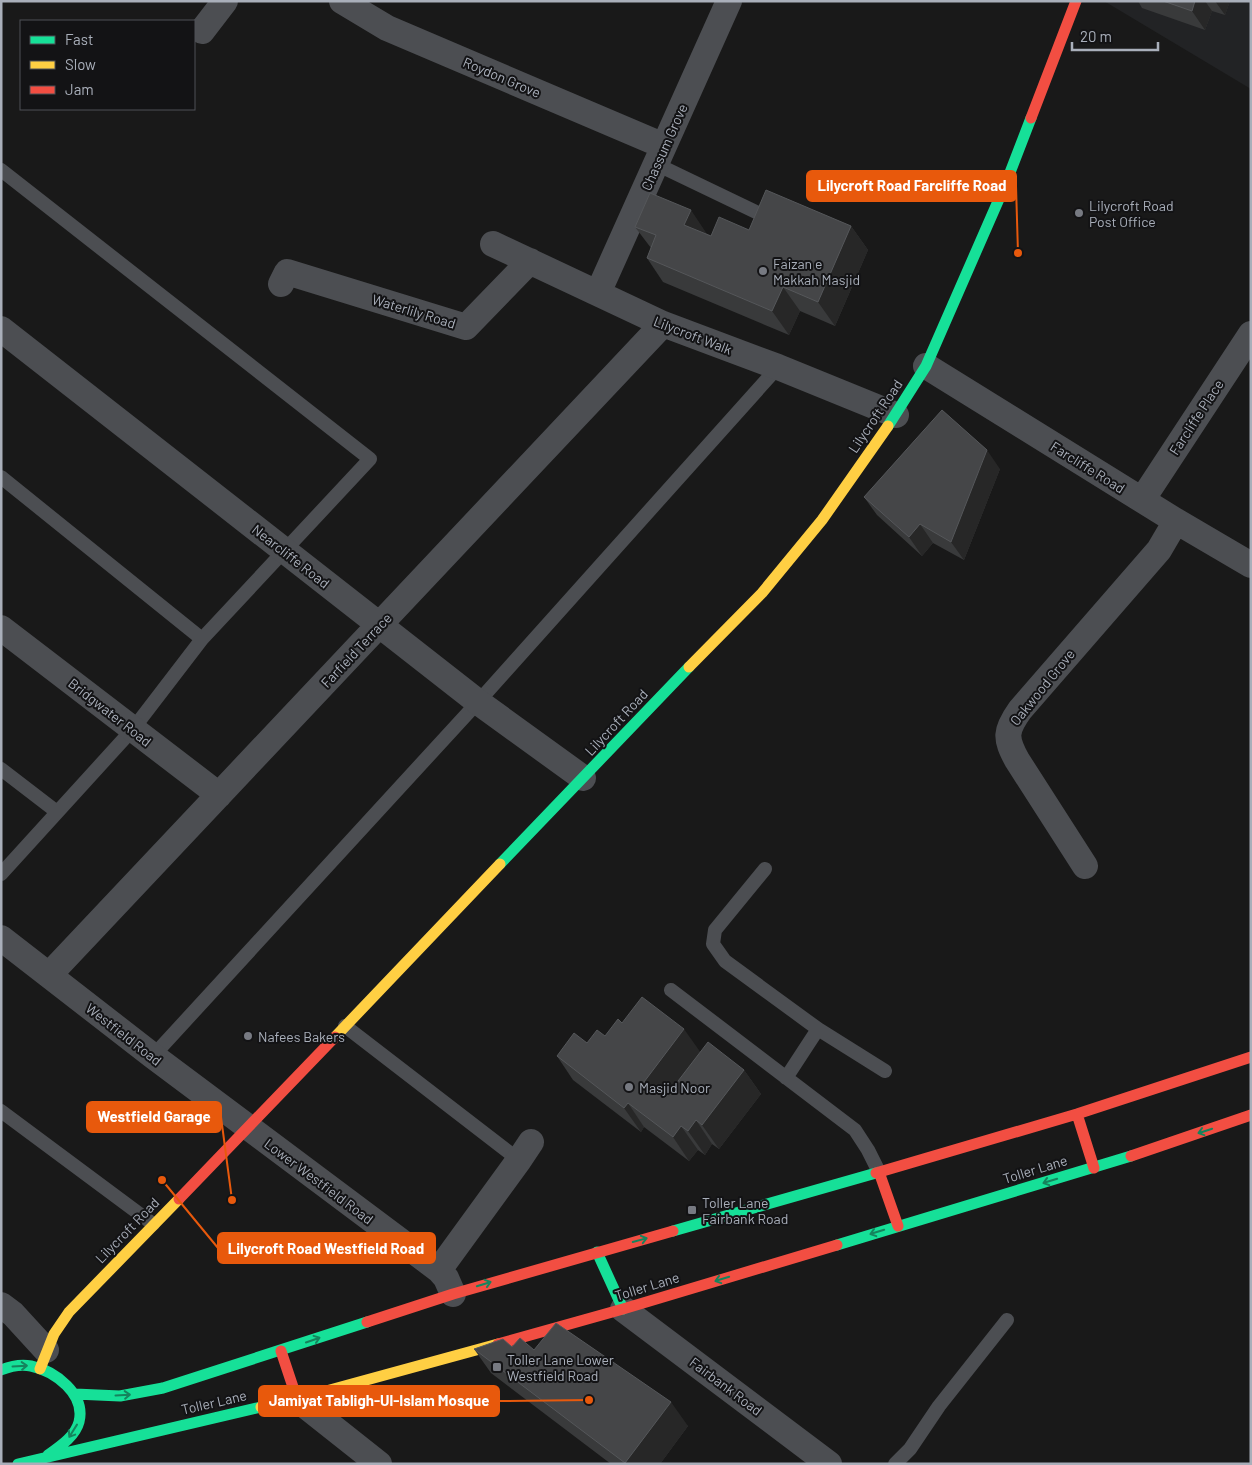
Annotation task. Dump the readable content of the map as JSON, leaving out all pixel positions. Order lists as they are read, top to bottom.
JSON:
{
  "streets": {
    "main road": ["Lilycroft Road", "Toller Lane"],
    "street": [
      "Roydon Grove",
      "Chassum Grove",
      "Waterlily Road",
      "Lilycroft Walk",
      "Farcliffe Place",
      "Farcliffe Road",
      "Nearcliffe Road",
      "Farfield Terrace",
      "Oakwood Grove",
      "Bridgwater Road",
      "Westfield Road",
      "Lower Westfield Road",
      "Fairbank Road"
    ]
  },
  "crossings": [
    ["Roydon Grove", "Chassum Grove"],
    ["Chassum Grove", "Lilycroft Walk"],
    ["Waterlily Road", "Lilycroft Walk"],
    ["Lilycroft Walk", "Lilycroft Road"],
    ["Lilycroft Walk", "Farfield Terrace"],
    ["Lilycroft Road", "Farcliffe Road"],
    ["Lilycroft Road", "Nearcliffe Road"],
    ["Lilycroft Road", "Westfield Road"],
    ["Lilycroft Road", "Lower Westfield Road"],
    ["Farcliffe Place", "Farcliffe Road"],
    ["Farcliffe Road", "Oakwood Grove"],
    ["Nearcliffe Road", "Farfield Terrace"],
    ["Farfield Terrace", "Bridgwater Road"],
    ["Farfield Terrace", "Westfield Road"],
    ["Westfield Road", "Lower Westfield Road"],
    ["Toller Lane", "Lower Westfield Road"],
    ["Toller Lane", "Fairbank Road"]
  ],
  "places": {
    "other": [
      "Lilycroft Road Post Office",
      "Lilycroft Road Farcliffe Road",
      "Faizan e Makkah Masjid",
      "Nafees Bakers",
      "Masjid Noor",
      "Lilycroft Road Westfield Road",
      "Westfield Garage",
      "Jamiyat Tabligh-Ul-Islam Mosque"
    ],
    "transit": ["Toller Lane Fairbank Road", "Toller Lane Lower Westfield Road"]
  },
  "legend": ["Fast", "Slow", "Jam"],
  "scale_bar": "20 m"
}
